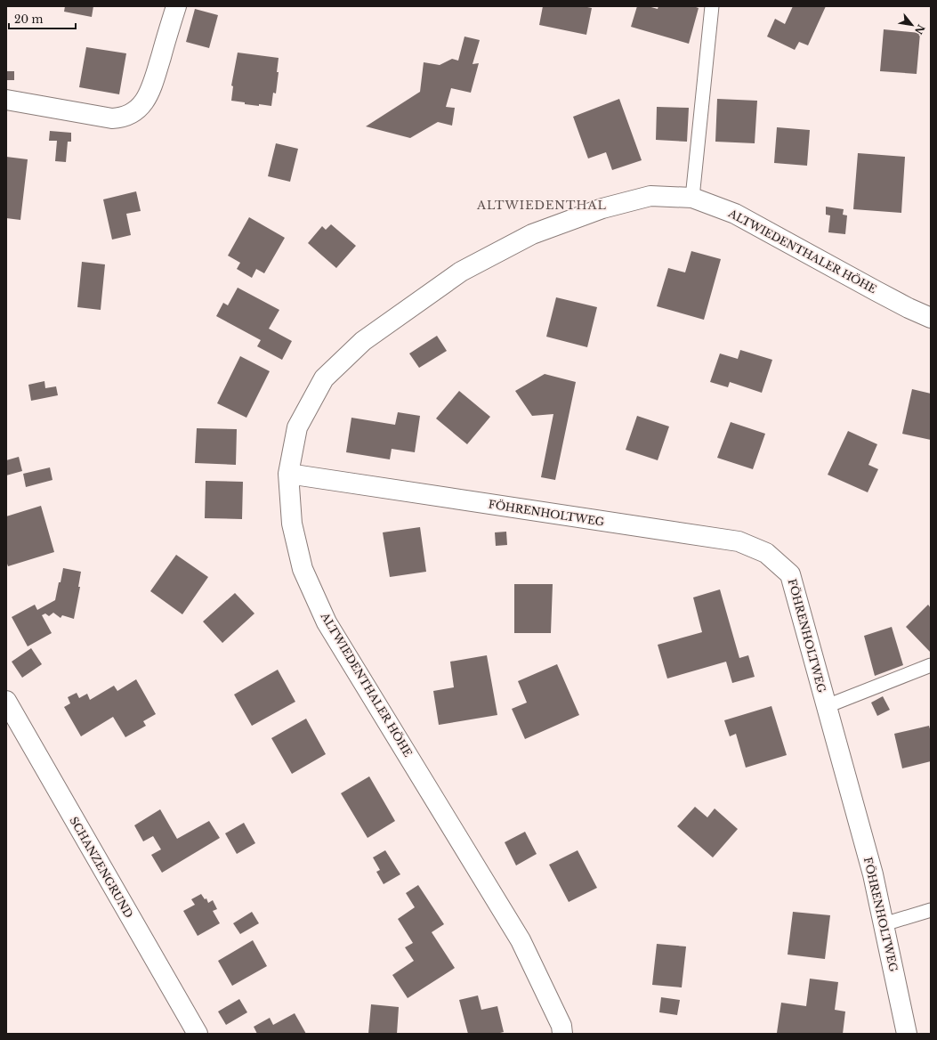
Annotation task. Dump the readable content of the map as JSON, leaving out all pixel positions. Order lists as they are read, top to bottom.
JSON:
{
  "streets": {
    "street": ["ALTWIEDENTHALER HÖHE", "FÖHRENHOLTWEG", "SCHANZENGRUND"]
  },
  "crossings": [
    ["ALTWIEDENTHALER HÖHE", "FÖHRENHOLTWEG"]
  ],
  "districts": ["ALTWIEDENTHAL"],
  "scale_bar": "20 m",
  "north": "bottom right"
}
